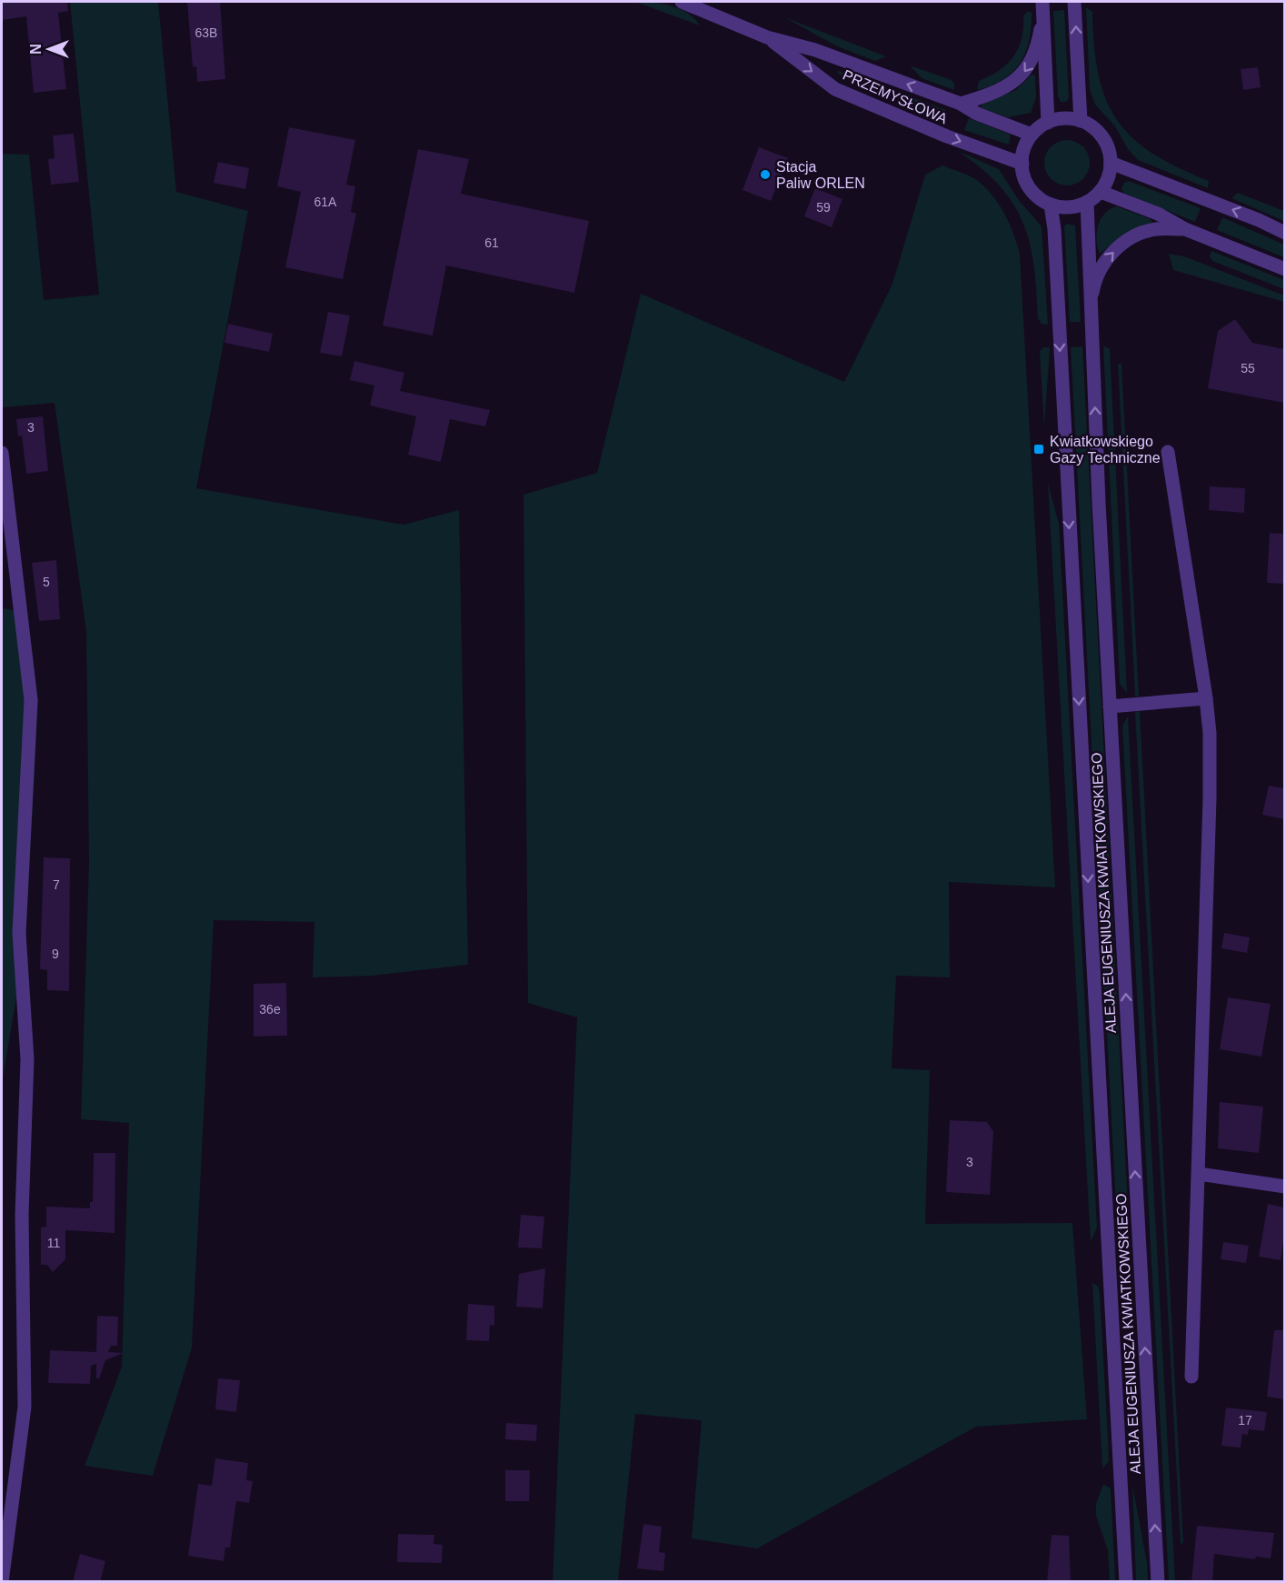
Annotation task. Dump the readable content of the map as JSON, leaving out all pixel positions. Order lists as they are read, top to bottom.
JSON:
{
  "streets": {
    "street": ["PRZEMYSŁOWA", "ALEJA EUGENIUSZA KWIATKOWSKIEGO"]
  },
  "crossings": [
    ["PRZEMYSŁOWA", "ALEJA EUGENIUSZA KWIATKOWSKIEGO"]
  ],
  "places": {
    "other": ["Stacja Paliw ORLEN"],
    "transit": ["Kwiatkowskiego Gazy Techniczne"]
  },
  "house_numbers": [
    "63B",
    "61A",
    "59",
    "61",
    "55",
    "3",
    "5",
    "7",
    "9",
    "36e",
    "3",
    "11",
    "17"
  ],
  "north": "left"
}
